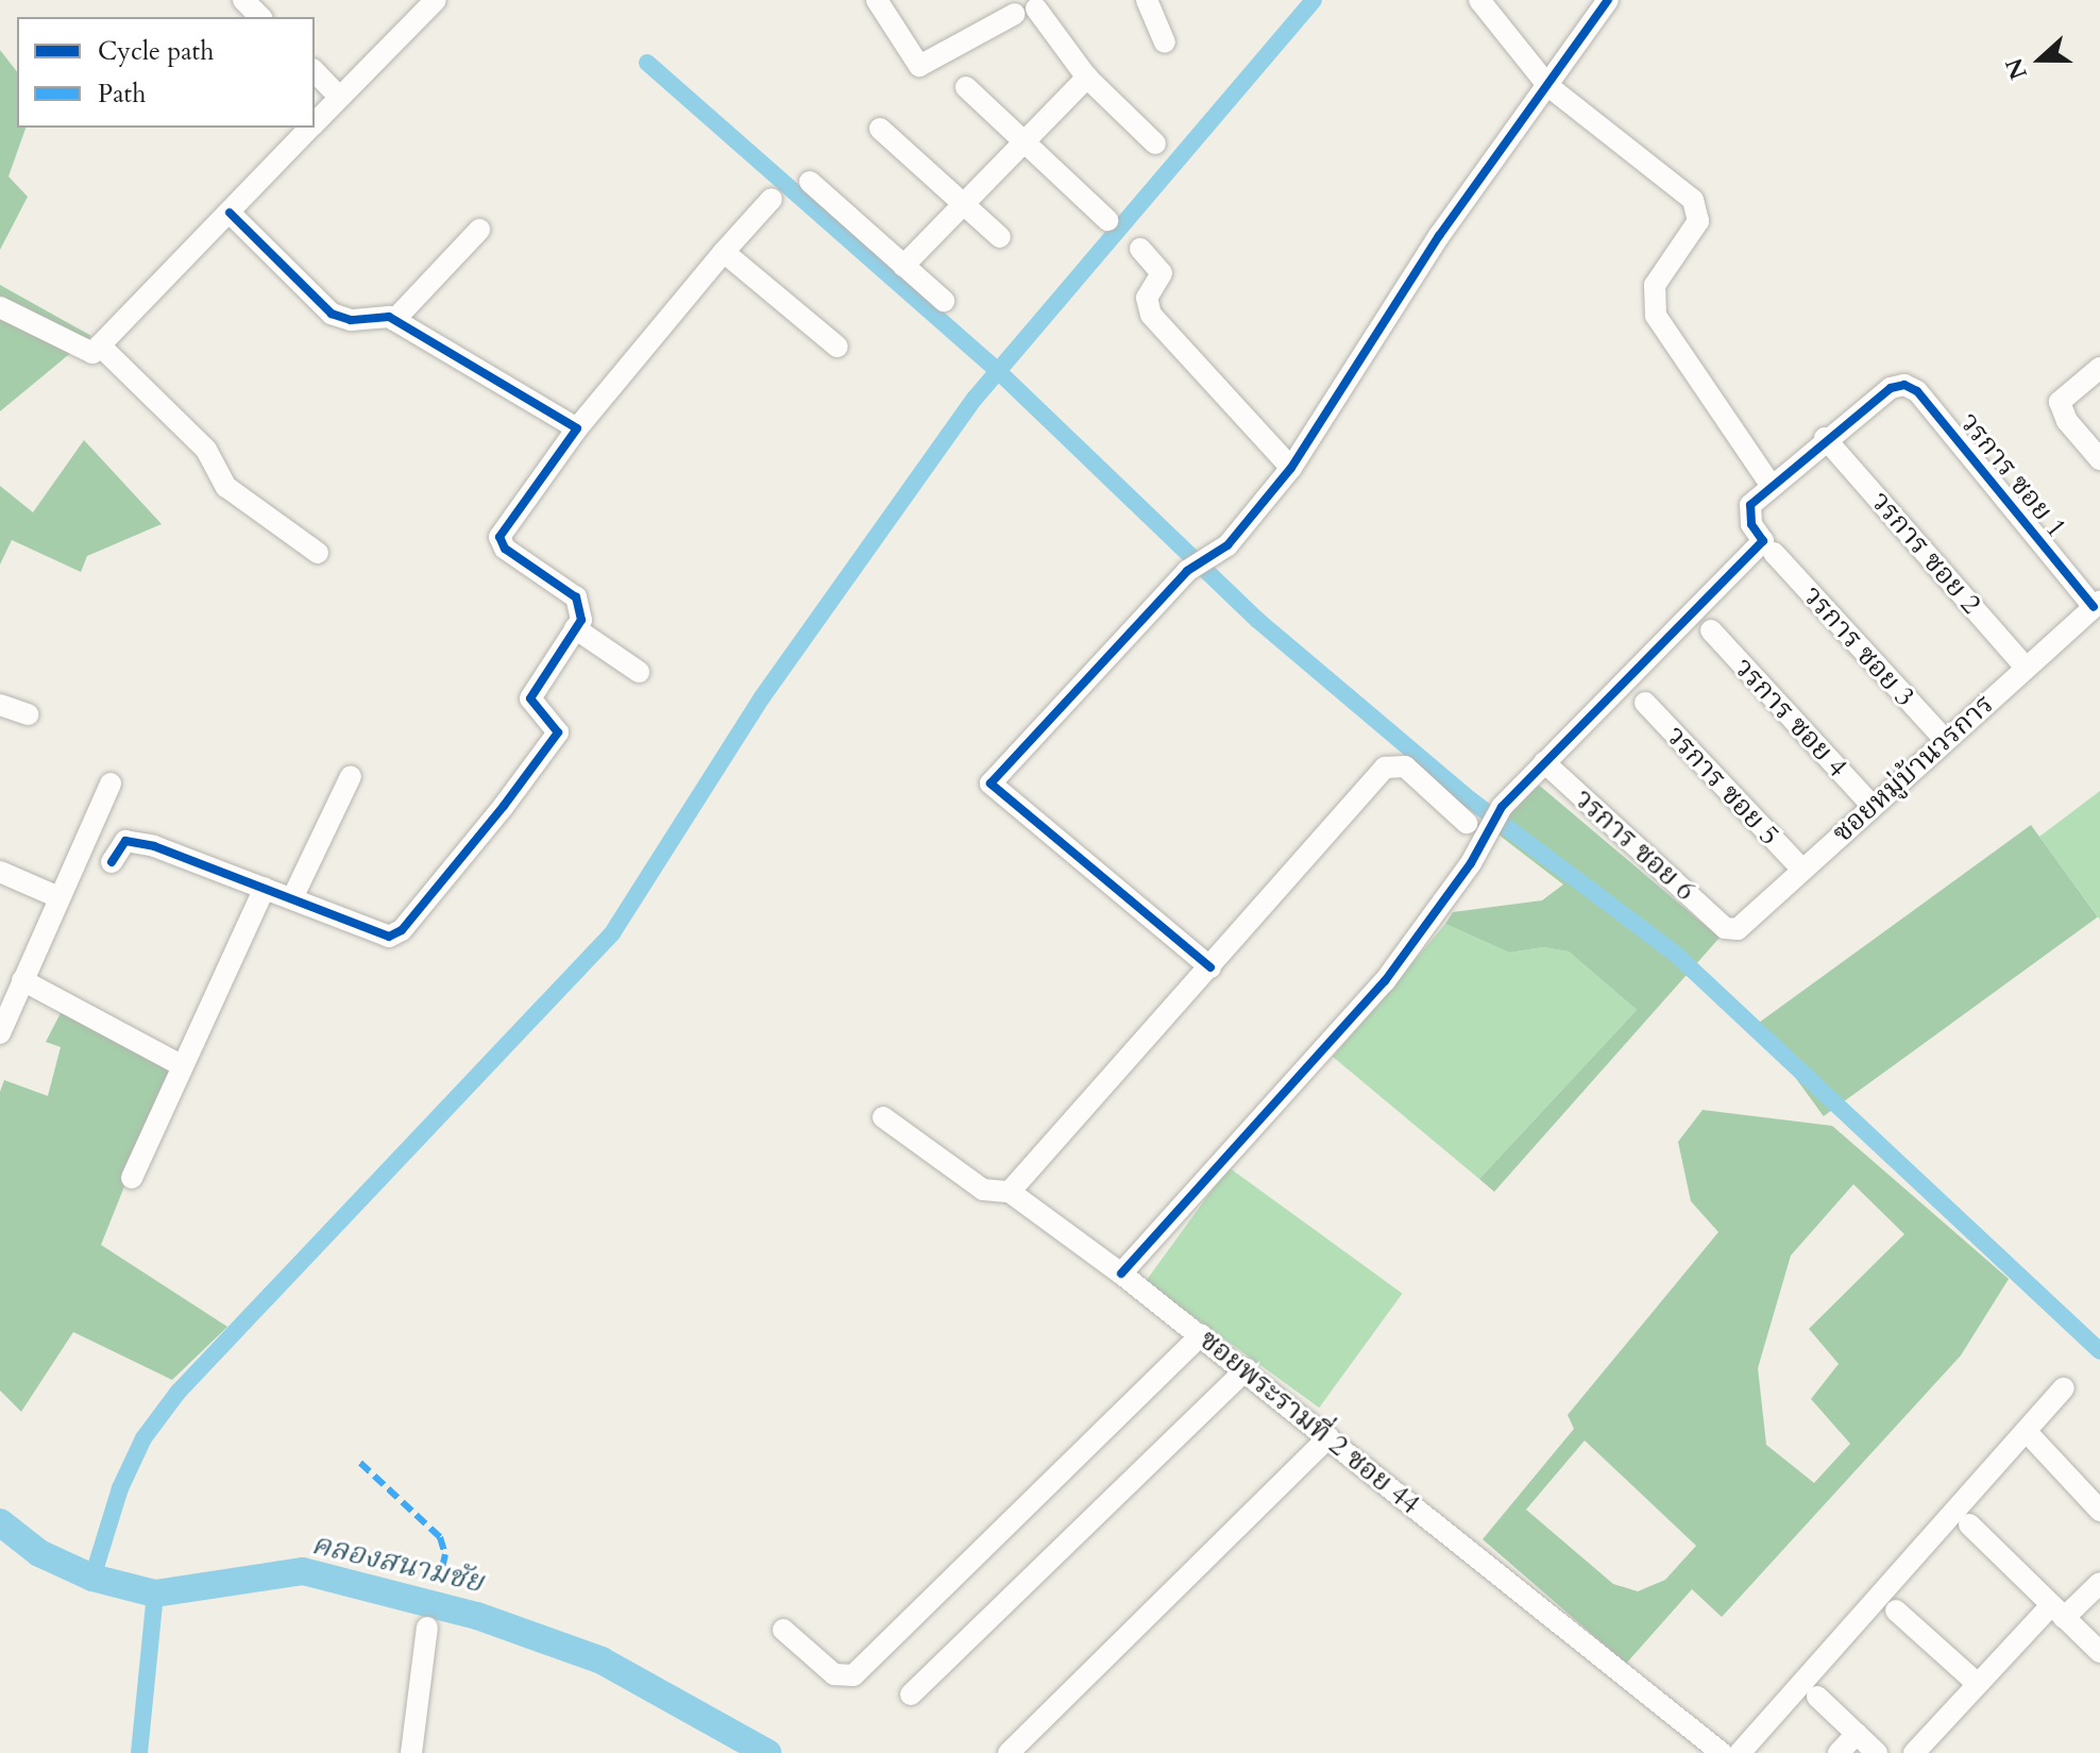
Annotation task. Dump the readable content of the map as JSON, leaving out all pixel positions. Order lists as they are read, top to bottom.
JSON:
{
  "streets": {
    "street": [
      "วรการ ซอย 1",
      "วรการ ซอย 2",
      "วรการ ซอย 3",
      "วรการ ซอย 4",
      "ซอยหมู่บ้านวรการ",
      "วรการ ซอย 5",
      "วรการ ซอย 6",
      "ซอยพระรามที่ 2 ซอย 44"
    ]
  },
  "crossings": [
    ["วรการ ซอย 1", "วรการ ซอย 2"],
    ["วรการ ซอย 1", "ซอยหมู่บ้านวรการ"],
    ["วรการ ซอย 2", "ซอยหมู่บ้านวรการ"],
    ["วรการ ซอย 3", "ซอยหมู่บ้านวรการ"],
    ["วรการ ซอย 4", "ซอยหมู่บ้านวรการ"],
    ["ซอยหมู่บ้านวรการ", "วรการ ซอย 5"],
    ["ซอยหมู่บ้านวรการ", "วรการ ซอย 6"]
  ],
  "water": ["คลองสนามชัย"],
  "legend": ["Cycle path", "Path"],
  "north": "left"
}
